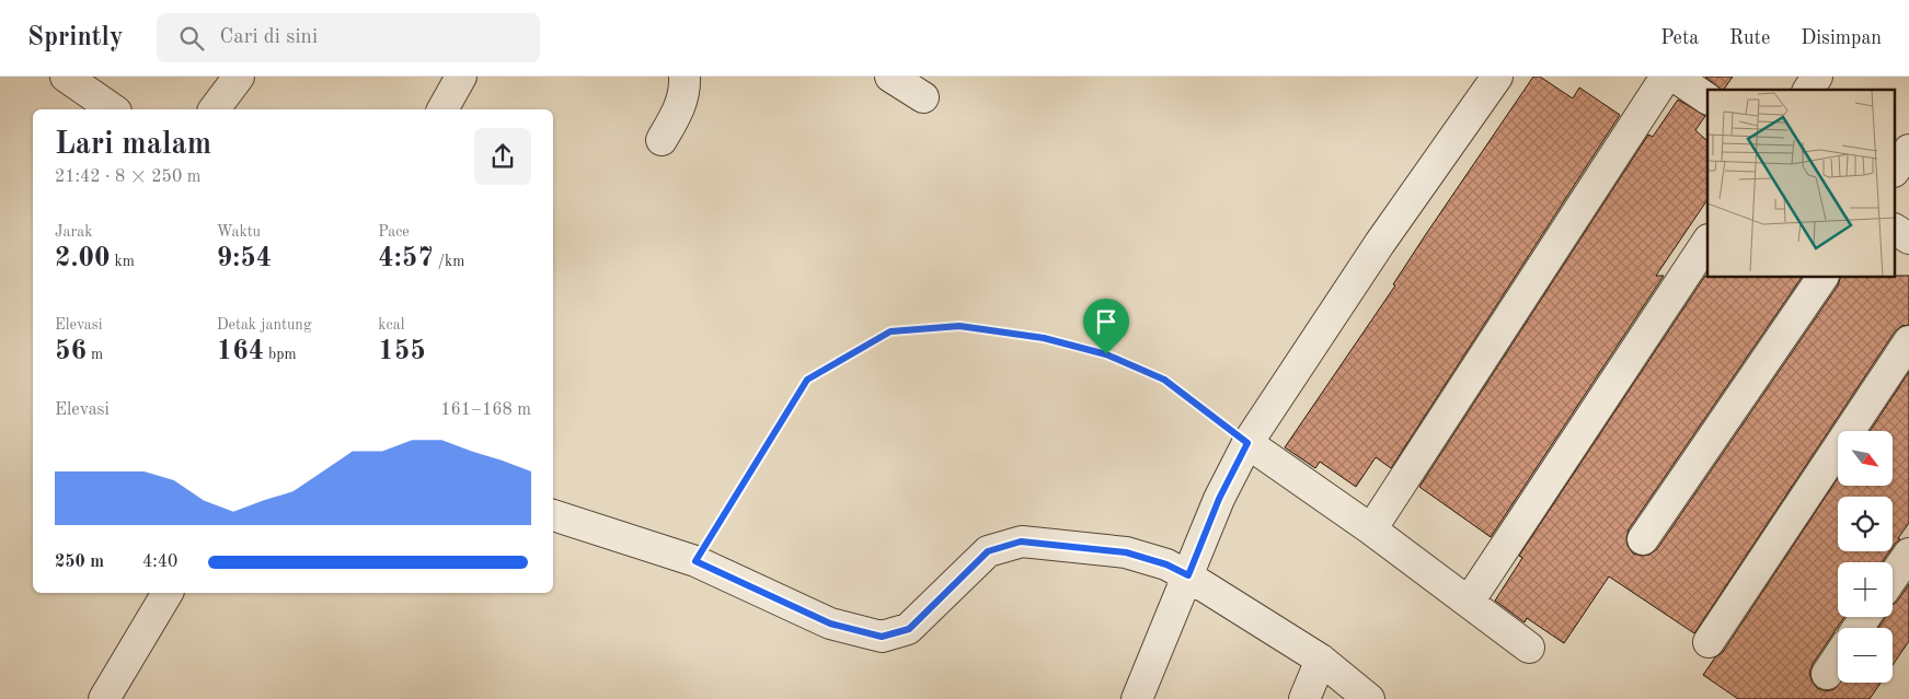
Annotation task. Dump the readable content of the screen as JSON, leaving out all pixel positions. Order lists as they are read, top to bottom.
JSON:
{
  "north": "bottom right",
  "page": {
    "header": "Sprintly",
    "search": "Cari di sini",
    "nav": ["Peta", "Rute", "Disimpan"],
    "heading": ["Lari malam", "21:42 · 8 × 250 m"],
    "stats": [
      ["Jarak", "2.00 km"],
      ["Waktu", "9:54"],
      ["Pace", "4:57 /km"],
      ["Elevasi", "56 m"],
      ["Detak jantung", "164 bpm"],
      ["kcal", "155"]
    ],
    "chart": ["Elevasi", "161–168 m"],
    "map_buttons": ["+", "−"],
    "list": [
      {
        "name": "250 m",
        "note": "4:40"
      }
    ]
  }
}
